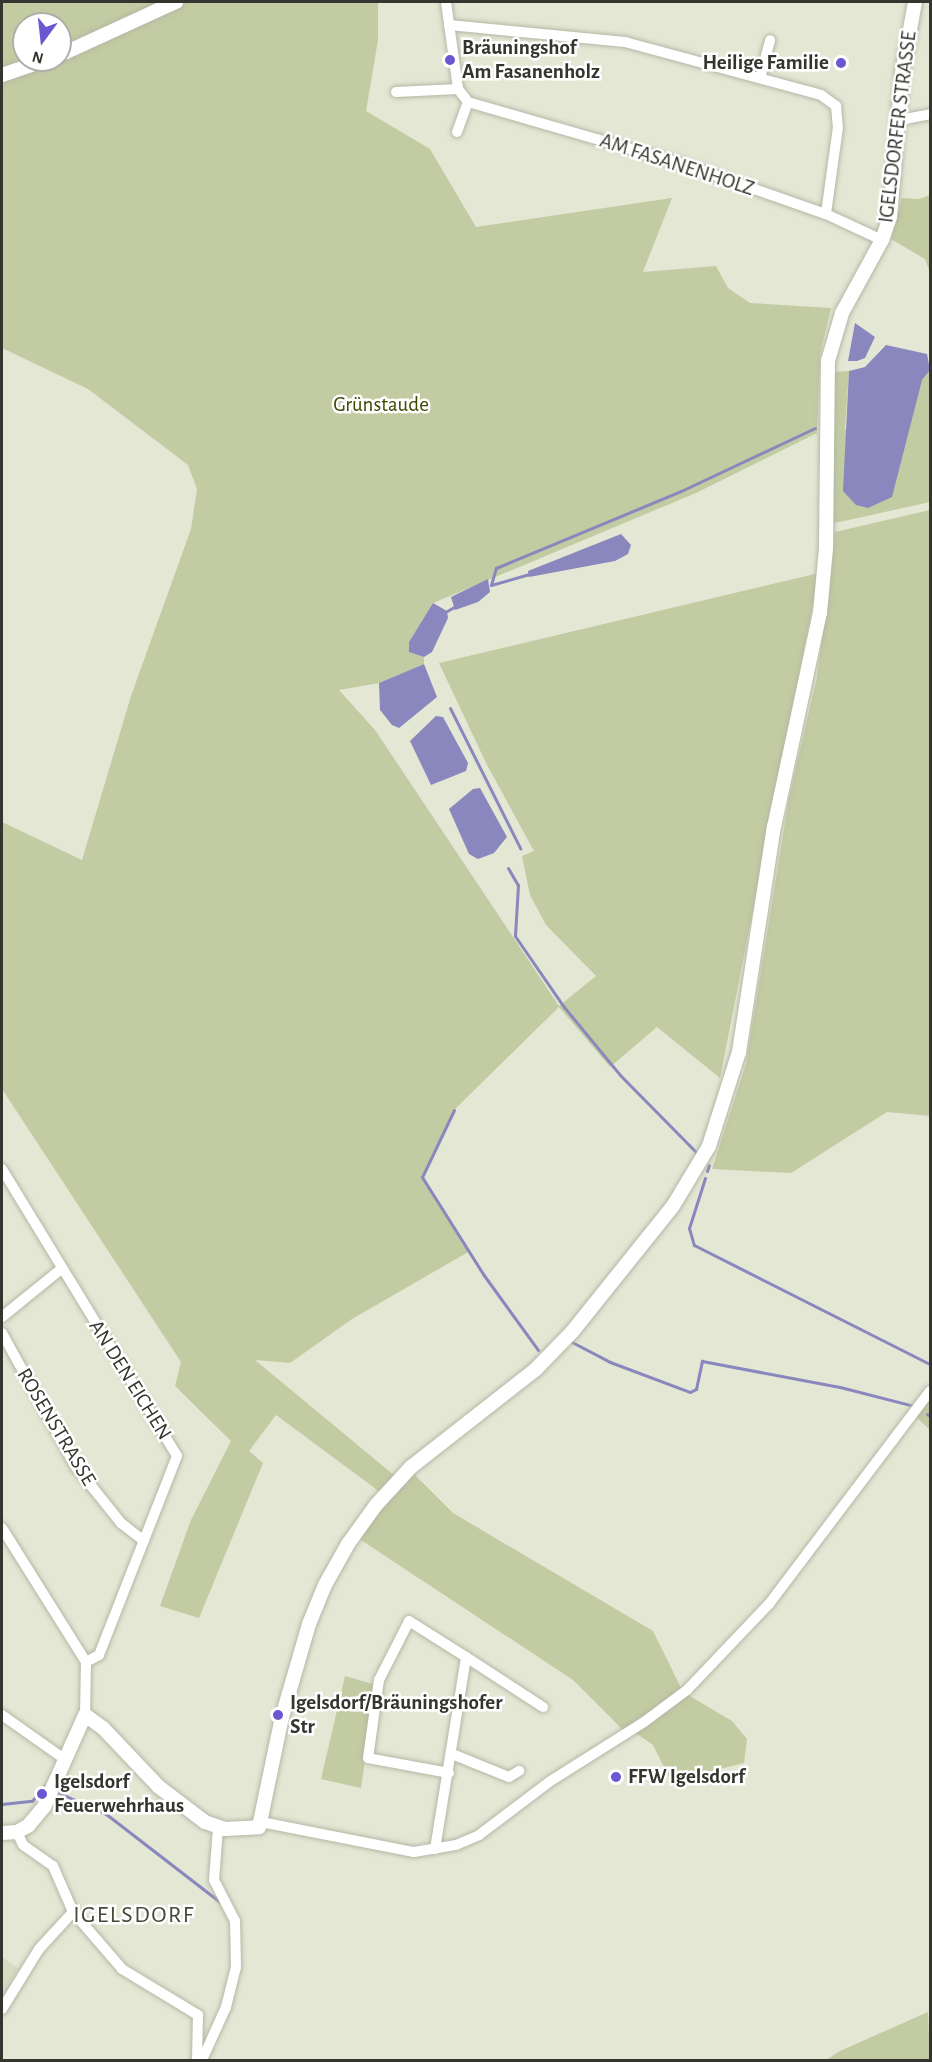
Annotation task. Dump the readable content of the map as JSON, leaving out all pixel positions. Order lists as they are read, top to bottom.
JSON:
{
  "streets": {
    "street": [
      "IGELSDORFER STRASSE",
      "AM FASANENHOLZ",
      "AN DEN EICHEN",
      "ROSENSTRASSE"
    ]
  },
  "crossings": [
    ["IGELSDORFER STRASSE", "AM FASANENHOLZ"],
    ["AN DEN EICHEN", "ROSENSTRASSE"]
  ],
  "districts": ["IGELSDORF"],
  "parks": ["Grünstaude"],
  "places": [
    "Bräuningshof Am Fasanenholz",
    "Heilige Familie",
    "Igelsdorf/Bräuningshofer Str",
    "FFW Igelsdorf",
    "Igelsdorf Feuerwehrhaus"
  ],
  "north": "bottom"
}
